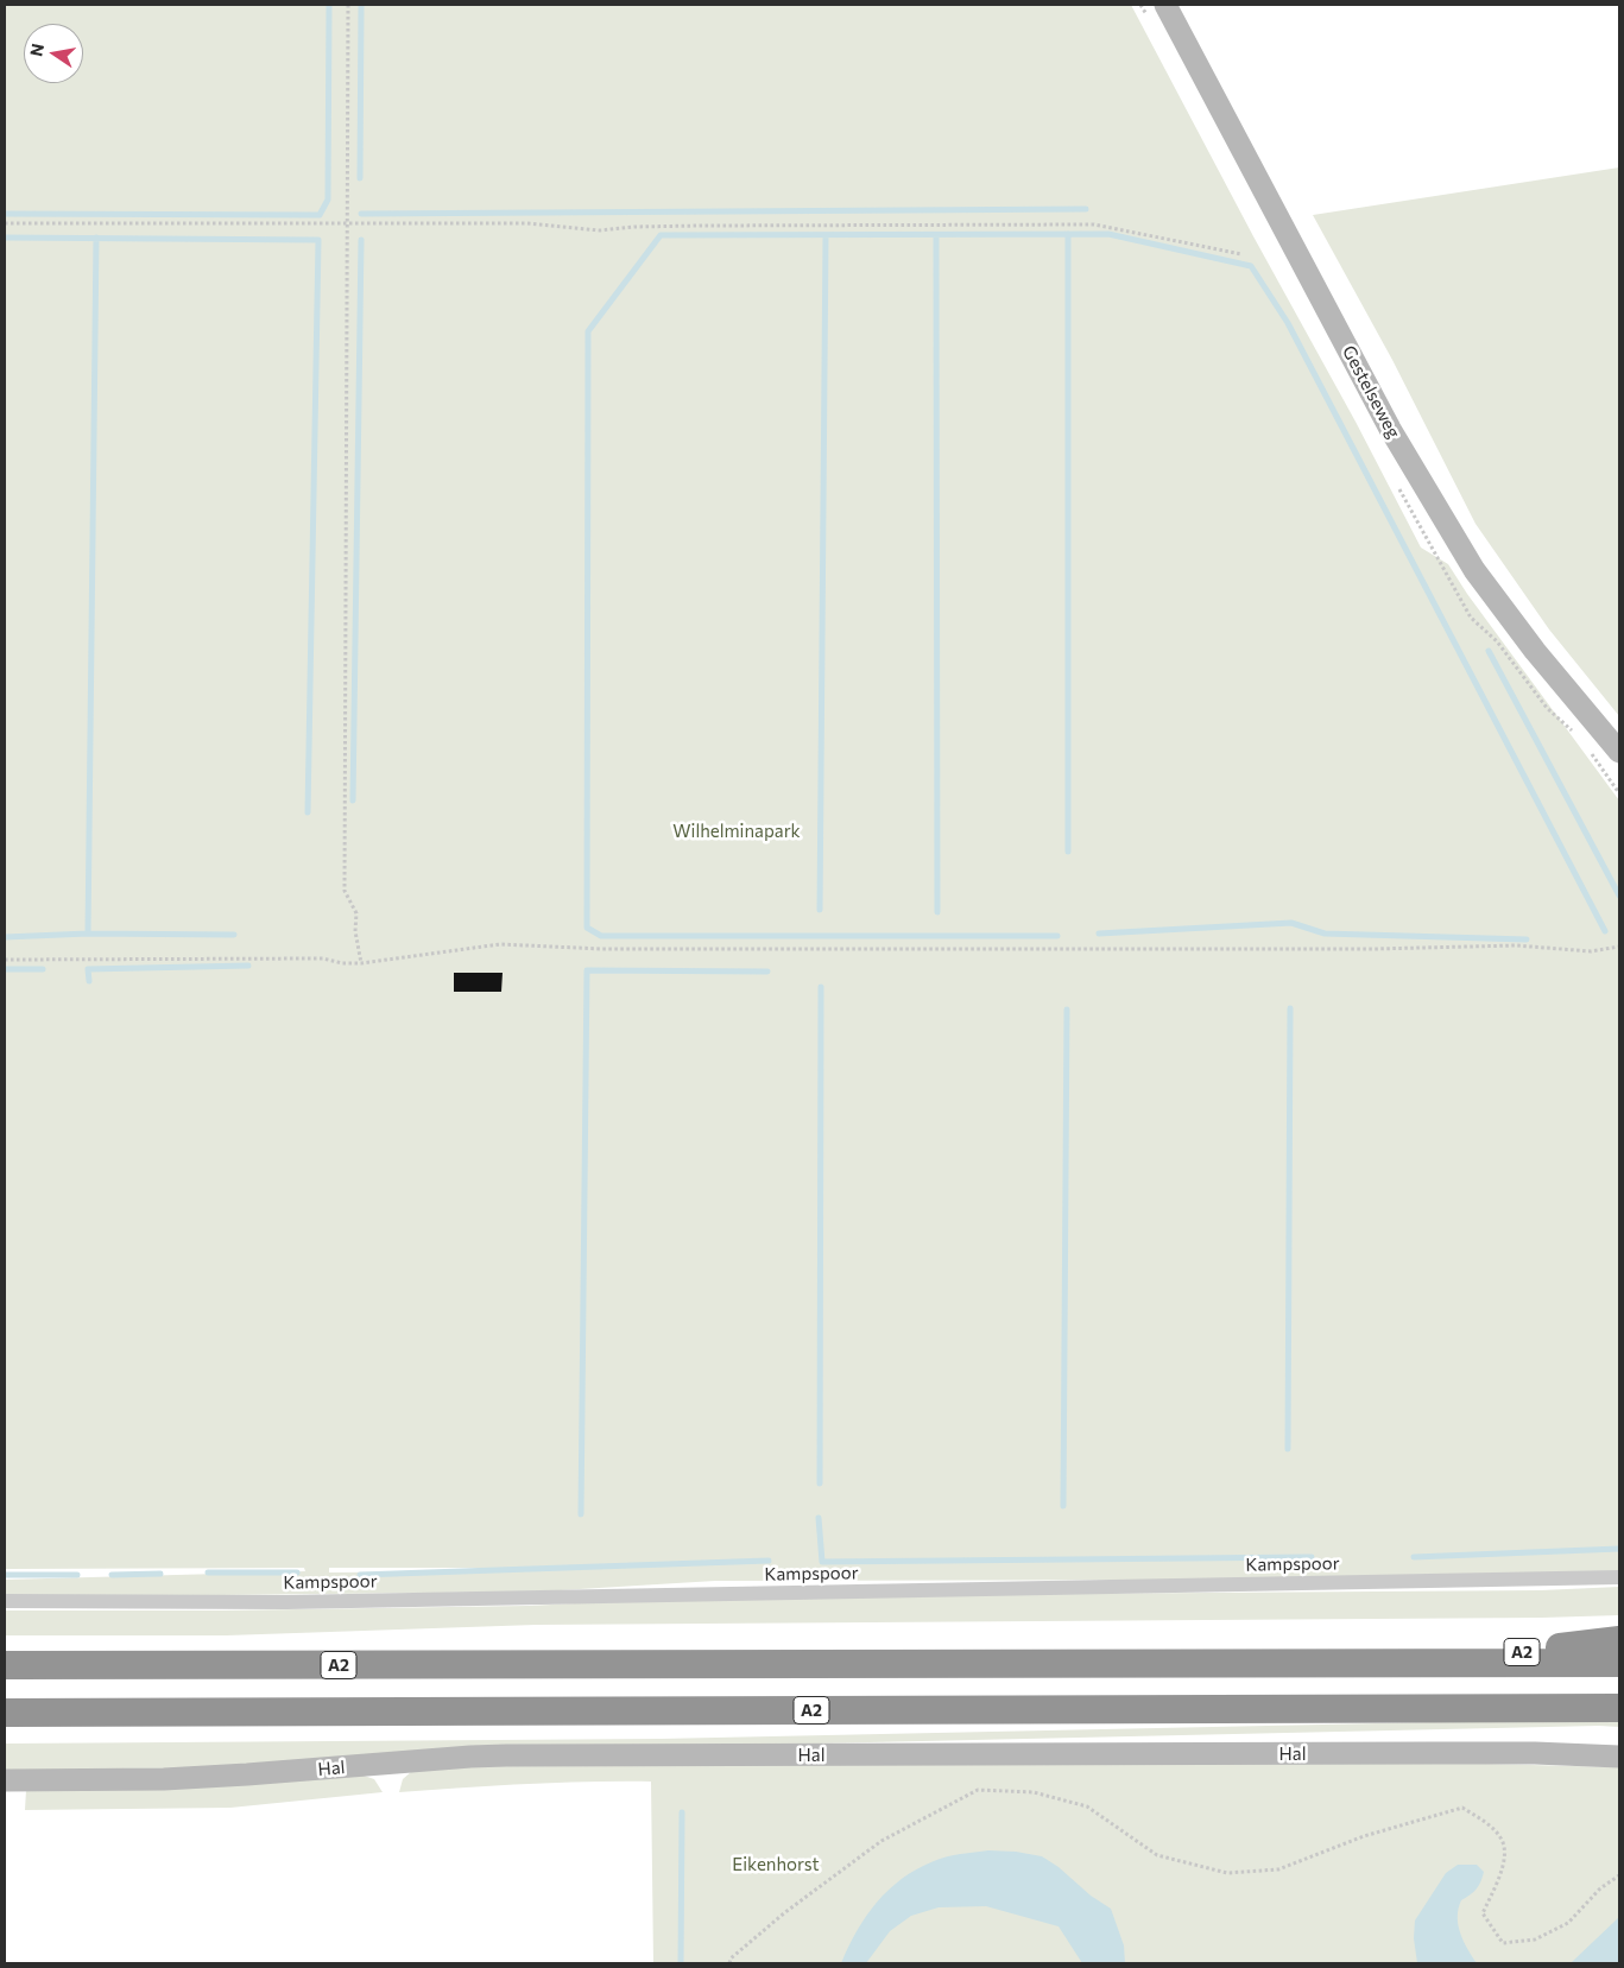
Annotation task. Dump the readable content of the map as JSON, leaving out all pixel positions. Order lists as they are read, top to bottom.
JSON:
{
  "streets": {
    "highway": ["A2"],
    "street": ["Gestelseweg", "Kampspoor", "Hal"]
  },
  "parks": ["Wilhelminapark", "Eikenhorst"],
  "north": "left"
}
